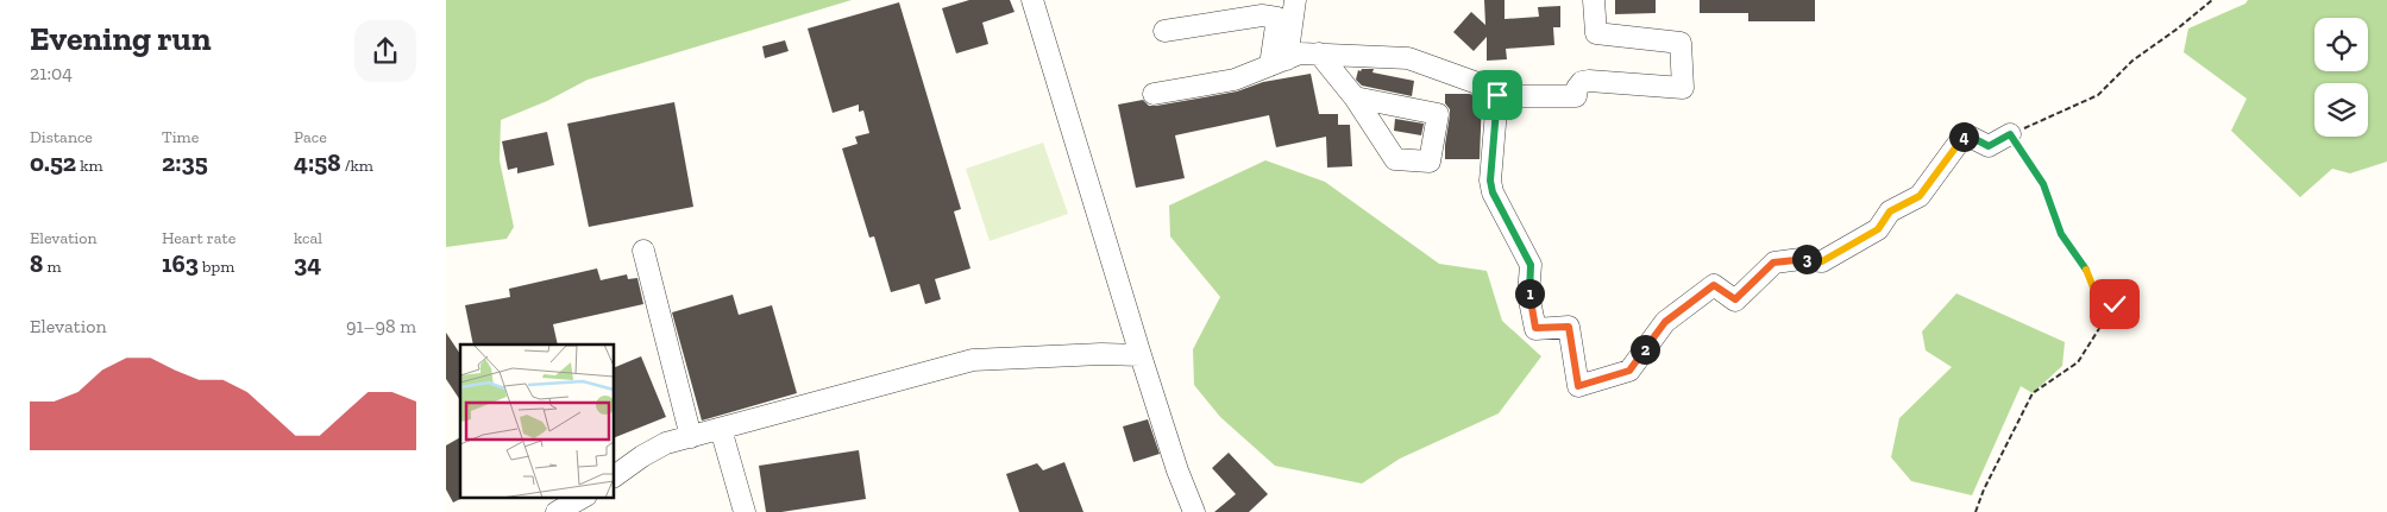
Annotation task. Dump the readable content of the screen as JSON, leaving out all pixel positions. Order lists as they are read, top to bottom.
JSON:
{
  "page": {
    "heading": ["Evening run", "21:04"],
    "stats": [
      ["Distance", "0.52 km"],
      ["Time", "2:35"],
      ["Pace", "4:58 /km"],
      ["Elevation", "8 m"],
      ["Heart rate", "163 bpm"],
      ["kcal", "34"]
    ],
    "pins": [
      "4",
      "3",
      "1",
      "2"
    ],
    "chart": ["Elevation", "91–98 m"]
  }
}
